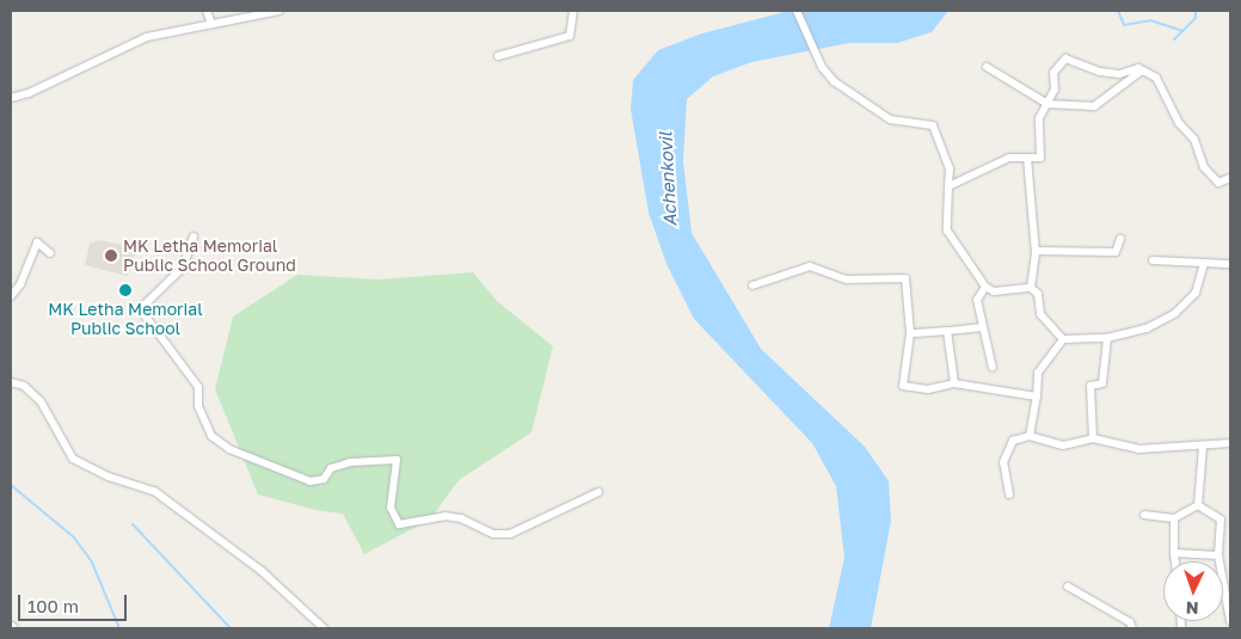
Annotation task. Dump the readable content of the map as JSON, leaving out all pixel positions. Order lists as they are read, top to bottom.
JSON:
{
  "water": ["Achenkovil"],
  "places": ["MK Letha Memorial Public School Ground", "MK Letha Memorial Public School"],
  "scale_bar": "100 m",
  "north": "bottom"
}
